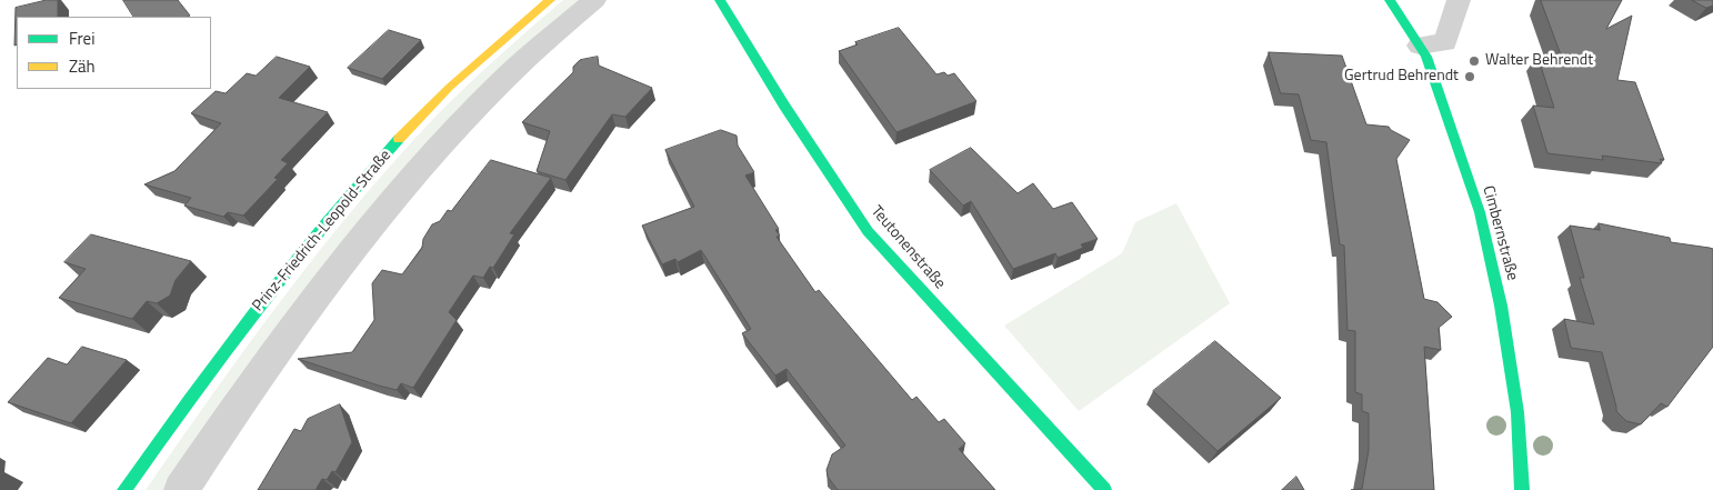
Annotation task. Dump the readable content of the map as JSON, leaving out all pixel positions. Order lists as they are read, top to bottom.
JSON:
{
  "streets": {
    "street": ["Prinz-Friedrich-Leopold-Straße", "Cimbernstraße", "Teutonenstraße"]
  },
  "places": ["Walter Behrendt", "Gertrud Behrendt"],
  "legend": ["Frei", "Zäh"]
}
